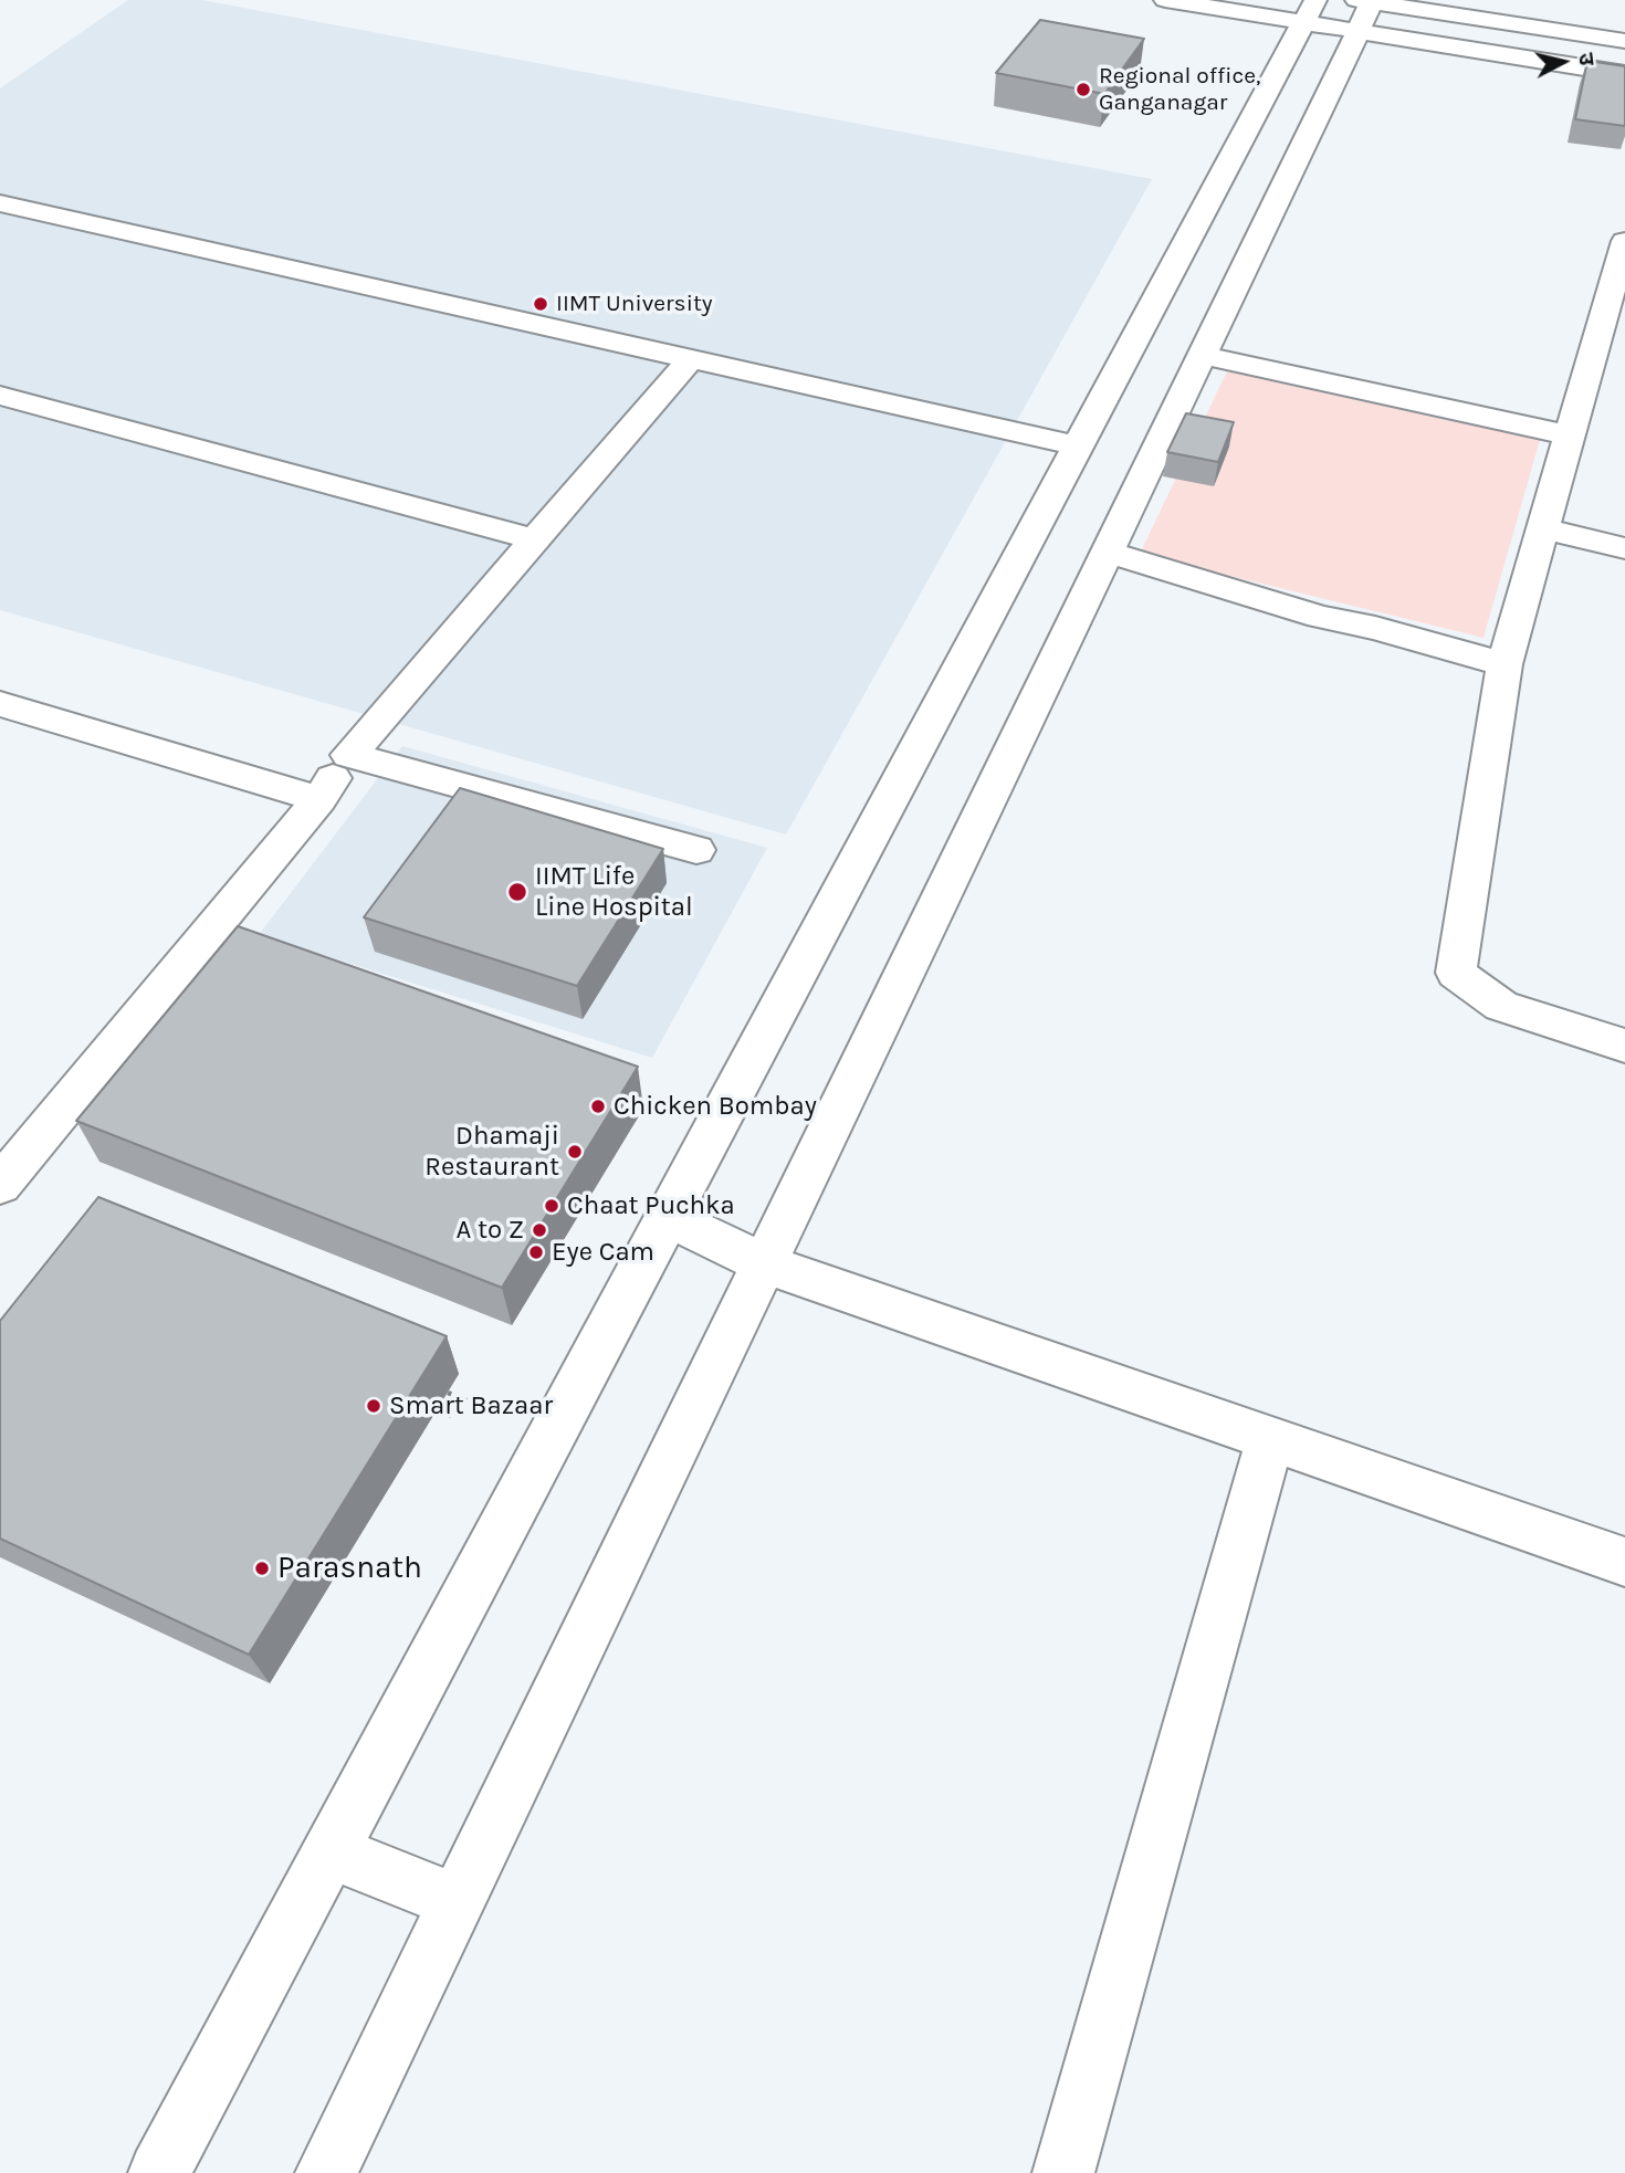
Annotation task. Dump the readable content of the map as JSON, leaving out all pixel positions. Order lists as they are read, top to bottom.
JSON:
{
  "places": [
    "Regional office, Ganganagar",
    "IIMT University",
    "IIMT Life Line Hospital",
    "Chicken Bombay",
    "Dhamaji Restaurant",
    "Chaat Puchka",
    "A to Z",
    "Eye Cam",
    "Smart Bazaar",
    "Parasnath"
  ],
  "north": "right"
}
